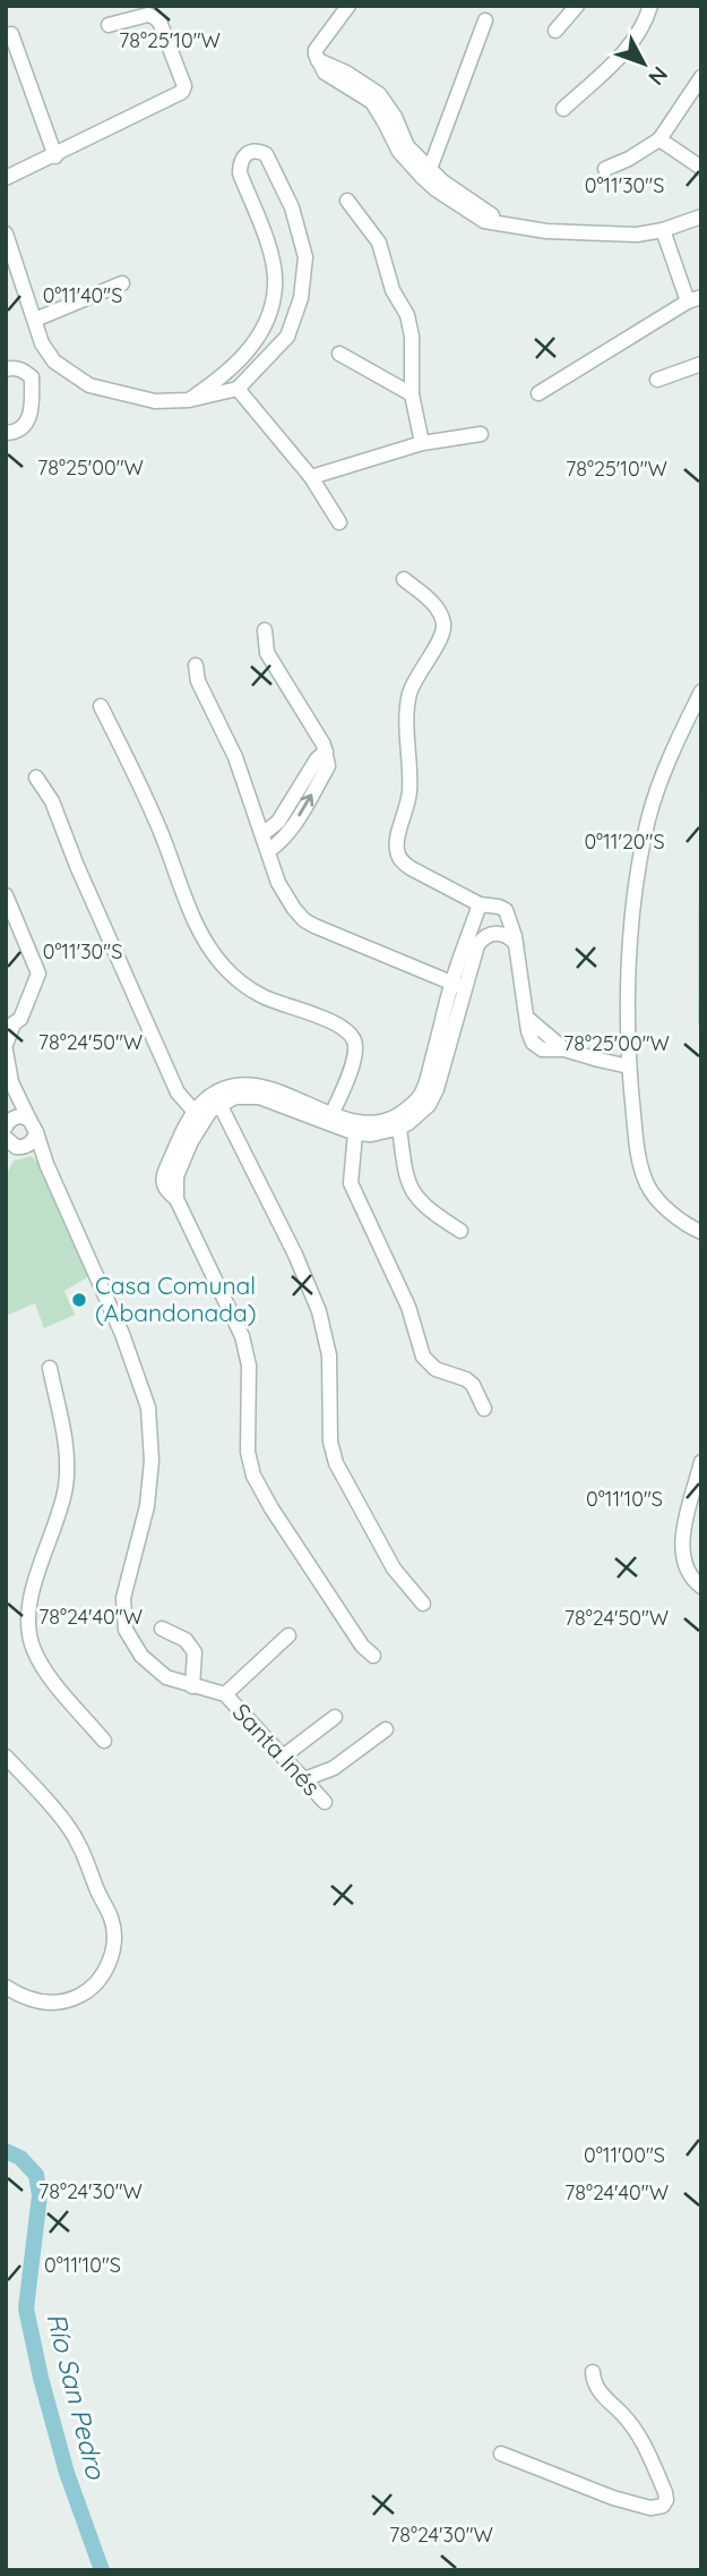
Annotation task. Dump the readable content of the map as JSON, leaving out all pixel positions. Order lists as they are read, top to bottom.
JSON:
{
  "streets": {
    "street": ["Santa Inés"]
  },
  "water": ["Río San Pedro"],
  "places": ["Casa Comunal (Abandonada)"],
  "north": "bottom right",
  "coordinates": [
    "78°25'10\"W",
    "0°11'30\"S",
    "0°11'40\"S",
    "78°25'00\"W",
    "0°11'20\"S",
    "78°24'50\"W",
    "0°11'10\"S",
    "78°24'40\"W",
    "0°11'00\"S",
    "78°24'30\"W"
  ]
}
